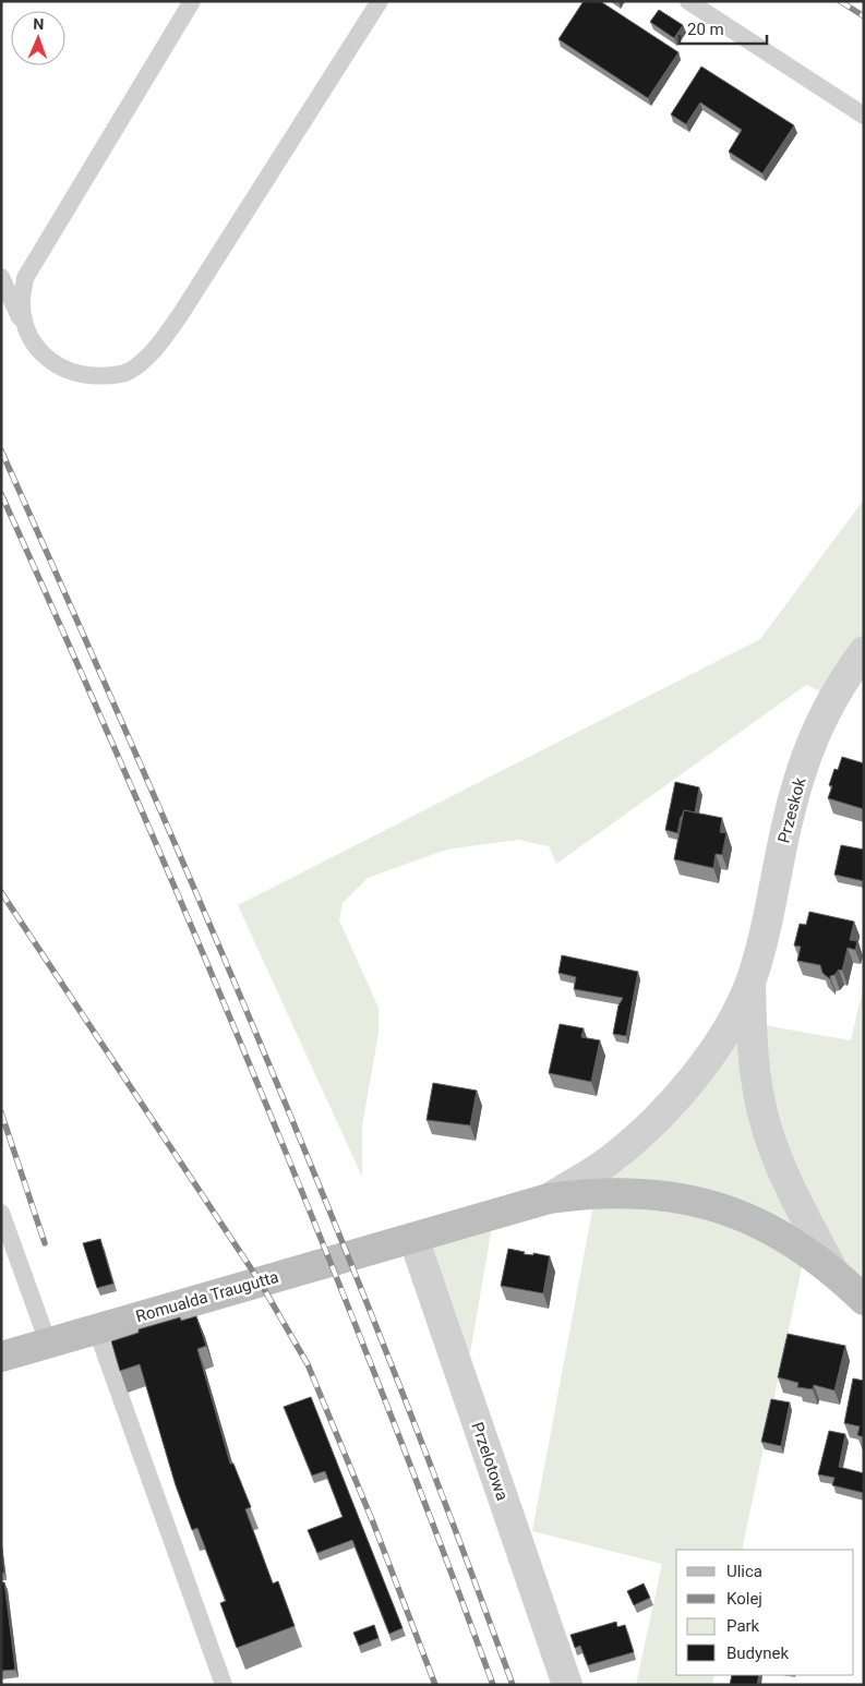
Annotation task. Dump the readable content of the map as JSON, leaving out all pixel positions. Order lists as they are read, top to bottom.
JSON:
{
  "streets": {
    "street": ["Przeskok", "Romualda Traugutta", "Przelotowa"]
  },
  "crossings": [
    ["Przeskok", "Romualda Traugutta"],
    ["Romualda Traugutta", "Przelotowa"]
  ],
  "legend": [
    "Ulica",
    "Kolej",
    "Park",
    "Budynek"
  ],
  "scale_bar": "20 m",
  "north": "top"
}
